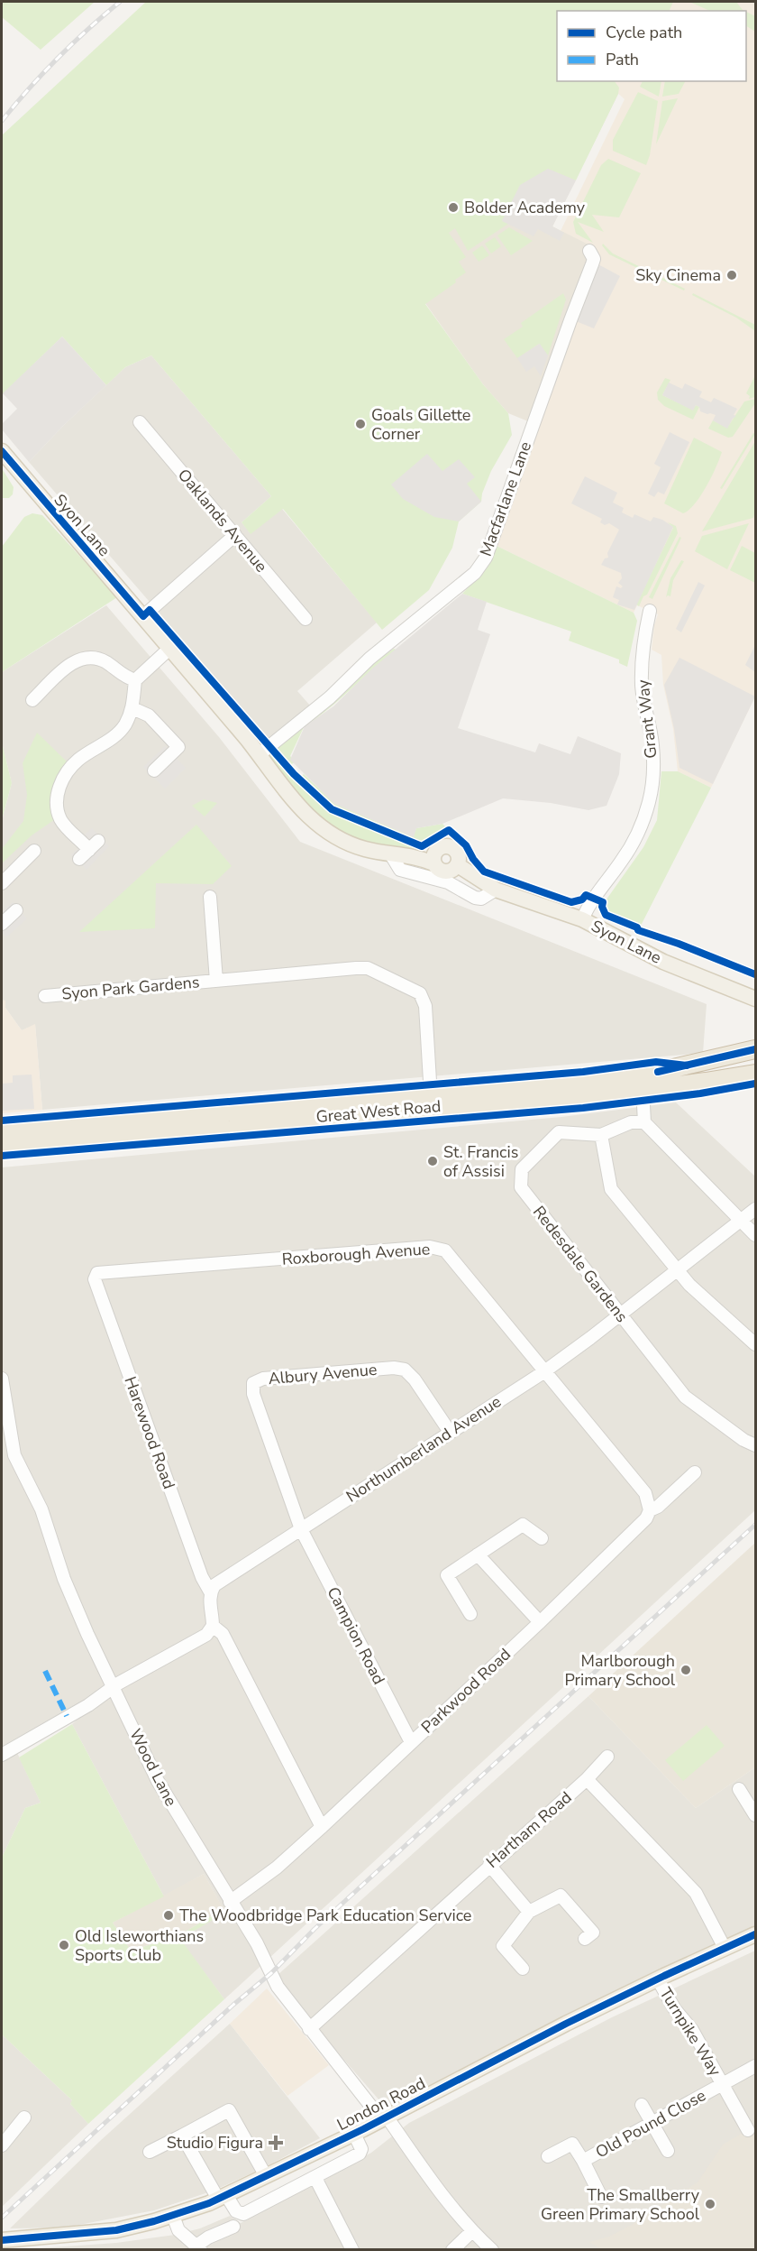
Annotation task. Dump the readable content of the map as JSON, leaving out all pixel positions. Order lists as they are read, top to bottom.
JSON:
{
  "streets": {
    "highway": ["Great West Road"],
    "main road": ["Syon Lane", "London Road"],
    "street": [
      "Macfarlane Lane",
      "Oaklands Avenue",
      "Grant Way",
      "Syon Park Gardens",
      "Roxborough Avenue",
      "Redesdale Gardens",
      "Albury Avenue",
      "Harewood Road",
      "Northumberland Avenue",
      "Campion Road",
      "Parkwood Road",
      "Wood Lane",
      "Hartham Road",
      "Turnpike Way",
      "Old Pound Close"
    ]
  },
  "crossings": [
    ["Macfarlane Lane", "Syon Lane"],
    ["Syon Lane", "Grant Way"],
    ["Syon Park Gardens", "Great West Road"],
    ["Roxborough Avenue", "Harewood Road"],
    ["Roxborough Avenue", "Northumberland Avenue"],
    ["Roxborough Avenue", "Parkwood Road"],
    ["Redesdale Gardens", "Northumberland Avenue"],
    ["Albury Avenue", "Northumberland Avenue"],
    ["Albury Avenue", "Campion Road"],
    ["Harewood Road", "Northumberland Avenue"],
    ["Northumberland Avenue", "Campion Road"],
    ["Campion Road", "Parkwood Road"],
    ["Parkwood Road", "Wood Lane"],
    ["Wood Lane", "Hartham Road"],
    ["Wood Lane", "London Road"],
    ["Hartham Road", "London Road"],
    ["Turnpike Way", "London Road"],
    ["Turnpike Way", "Old Pound Close"]
  ],
  "places": {
    "other": [
      "Bolder Academy",
      "Sky Cinema",
      "Goals Gillette Corner",
      "St. Francis of Assisi",
      "Marlborough Primary School",
      "The Woodbridge Park Education Service",
      "Old Isleworthians Sports Club",
      "The Smallberry Green Primary School"
    ],
    "health": ["Studio Figura"]
  },
  "legend": ["Cycle path", "Path"]
}
